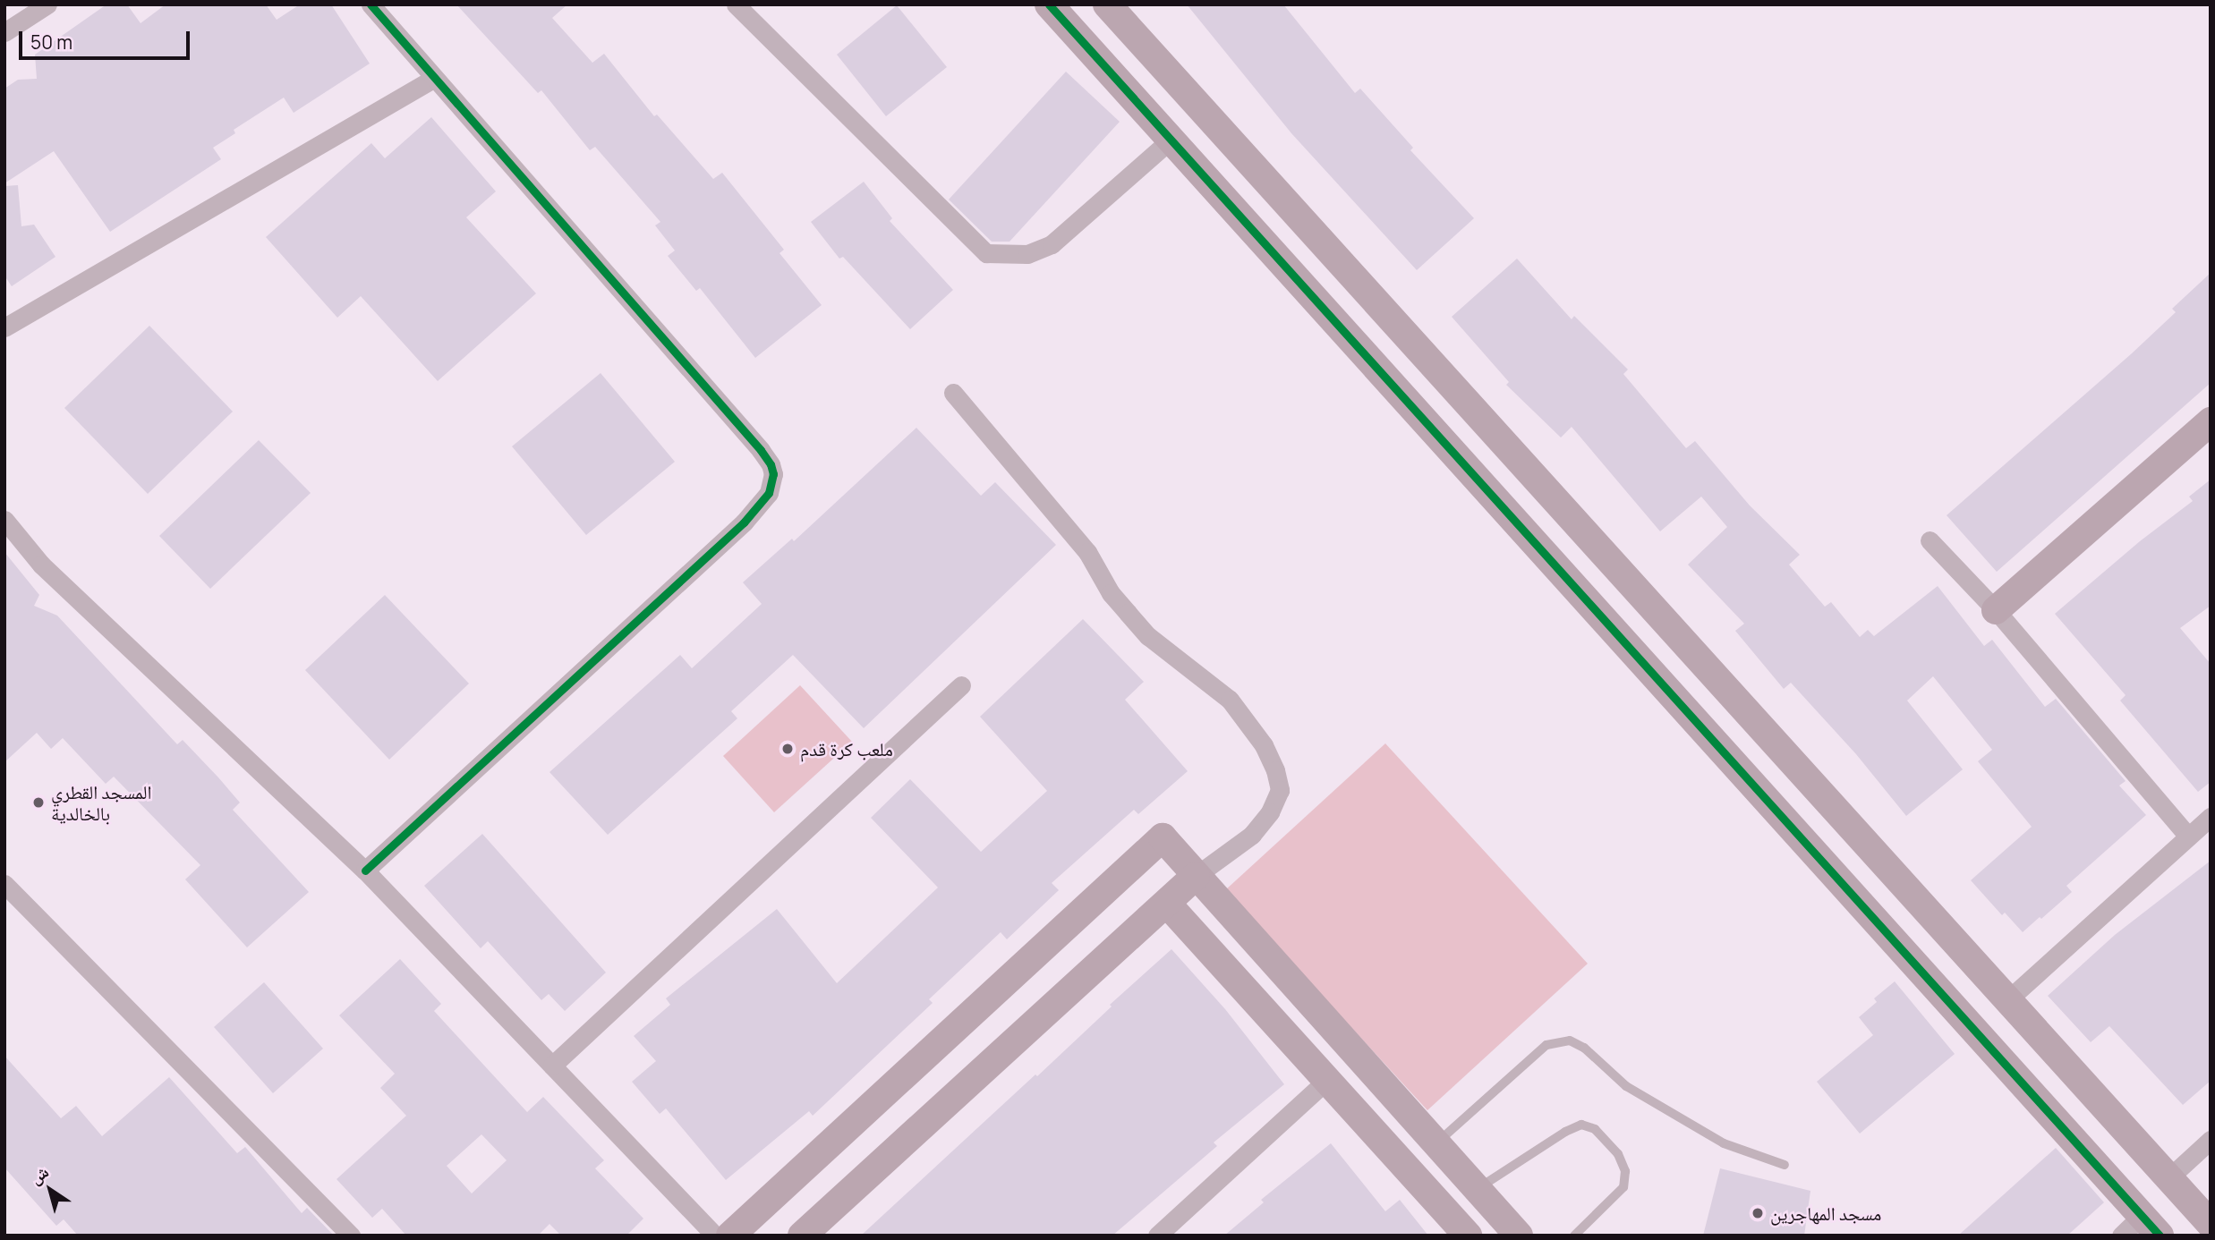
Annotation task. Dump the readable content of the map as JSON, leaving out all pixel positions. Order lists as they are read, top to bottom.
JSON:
{
  "places": ["ملعب كرة قدم", "المسجد القطري بالخالدية", "مسجد المهاجرين"],
  "scale_bar": "50 m",
  "north": "top left"
}
